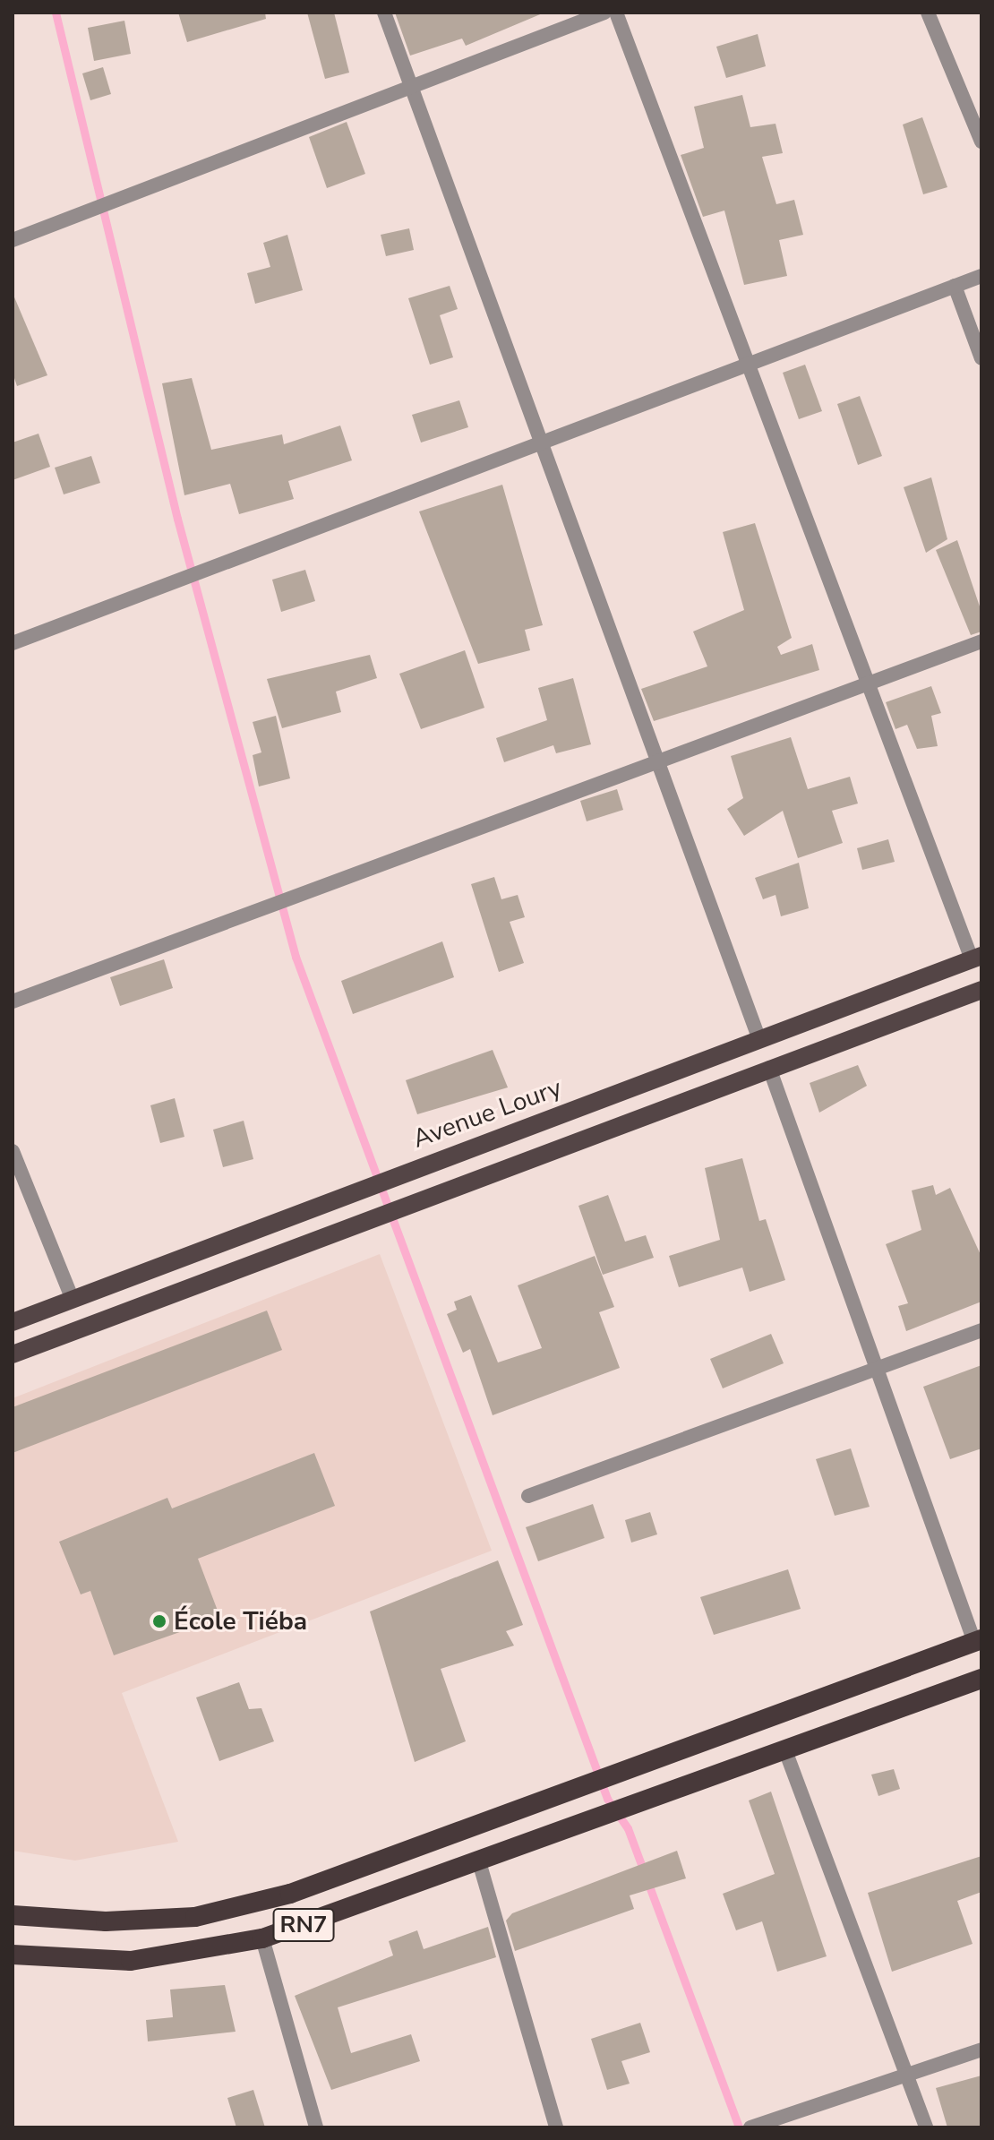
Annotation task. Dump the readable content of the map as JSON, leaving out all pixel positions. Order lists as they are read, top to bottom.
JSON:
{
  "streets": {
    "highway": ["RN7"],
    "main road": ["Avenue Loury"]
  },
  "places": ["École Tiéba"]
}
